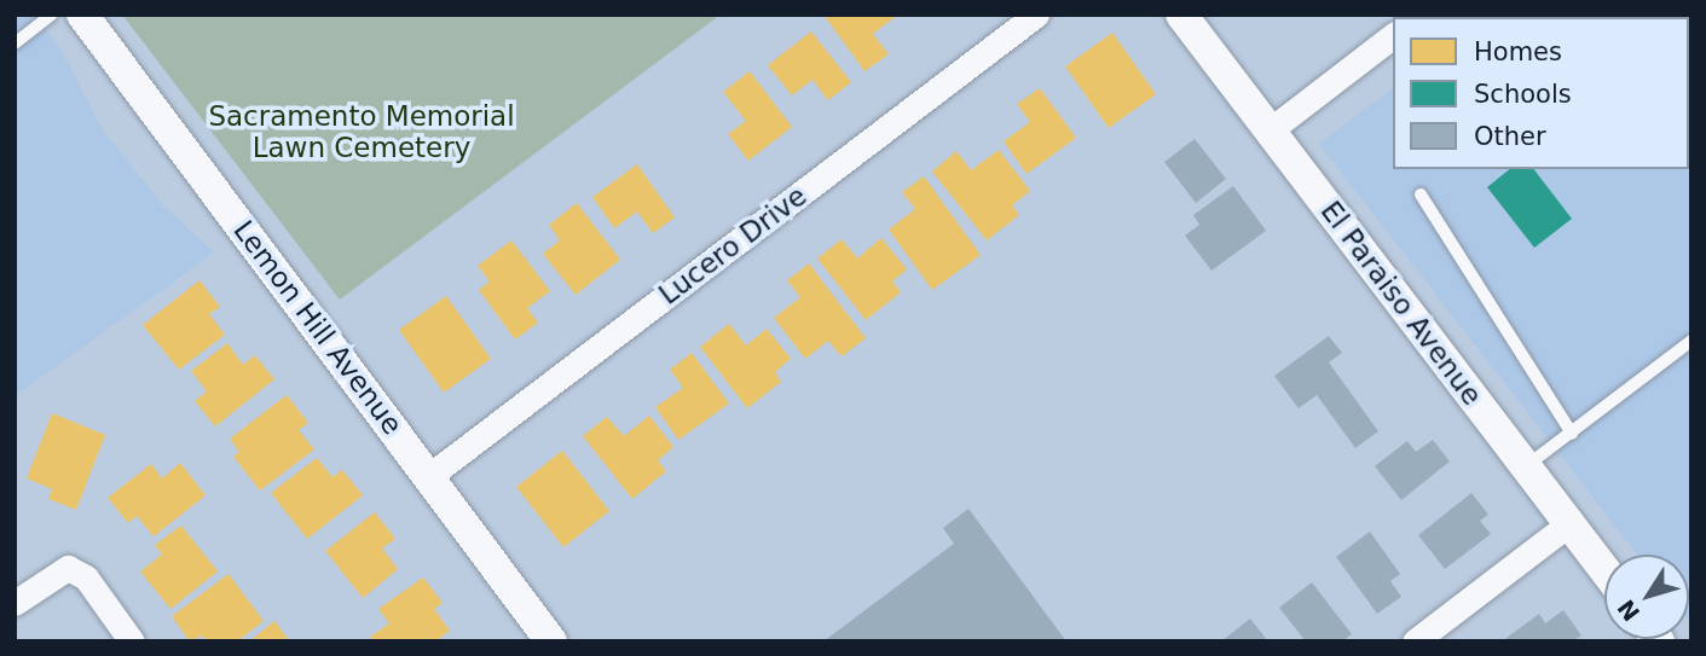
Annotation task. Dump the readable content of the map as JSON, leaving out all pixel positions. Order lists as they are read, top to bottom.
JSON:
{
  "streets": {
    "street": ["Lucero Drive", "El Paraiso Avenue", "Lemon Hill Avenue"]
  },
  "crossings": [
    ["Lucero Drive", "Lemon Hill Avenue"]
  ],
  "parks": ["Sacramento Memorial Lawn Cemetery"],
  "legend": ["Homes", "Schools", "Other"],
  "north": "bottom left"
}
